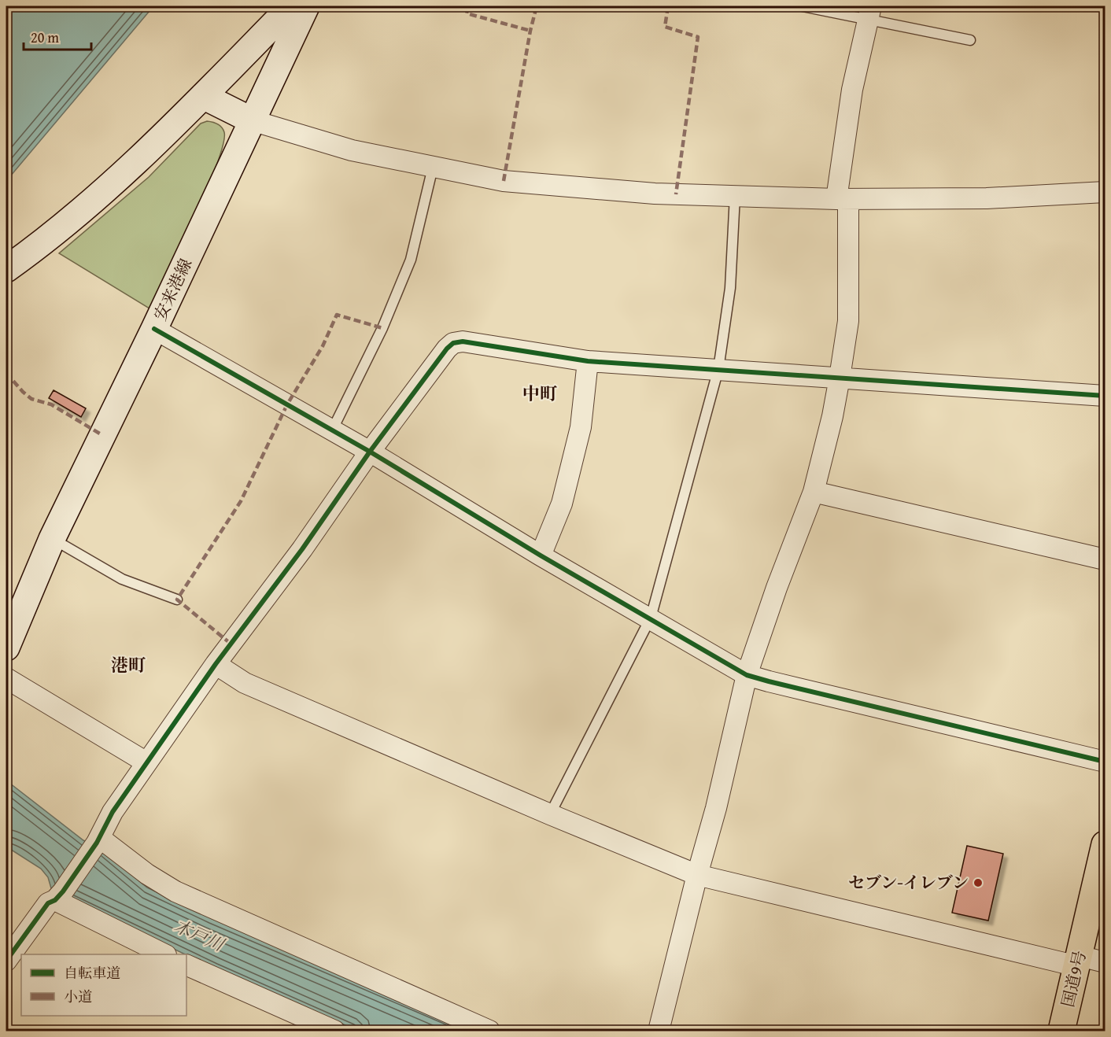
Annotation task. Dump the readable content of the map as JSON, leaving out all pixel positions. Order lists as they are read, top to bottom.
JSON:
{
  "streets": {
    "highway": ["国道9号"],
    "main road": ["安来港線"]
  },
  "districts": ["中町", "港町"],
  "water": ["木戸川"],
  "places": ["セブン-イレブン"],
  "legend": ["自転車道", "小道"],
  "scale_bar": "20 m"
}
